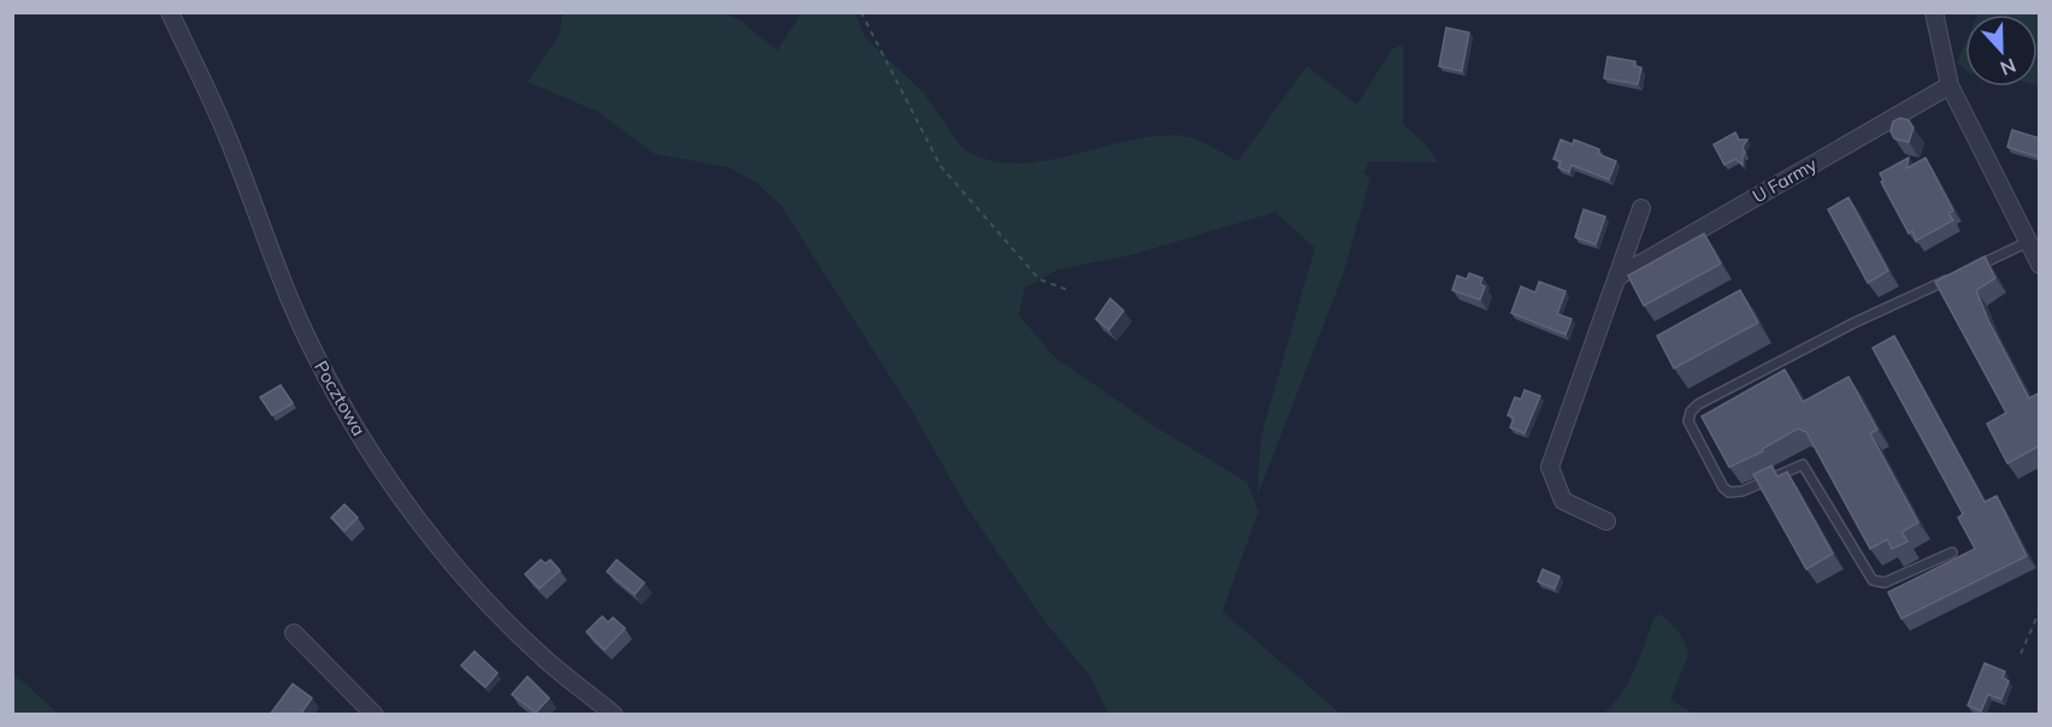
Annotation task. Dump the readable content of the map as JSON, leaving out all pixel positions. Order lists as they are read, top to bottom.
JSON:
{
  "streets": {
    "street": ["U Farmy", "Pocztowa"]
  },
  "north": "bottom"
}
